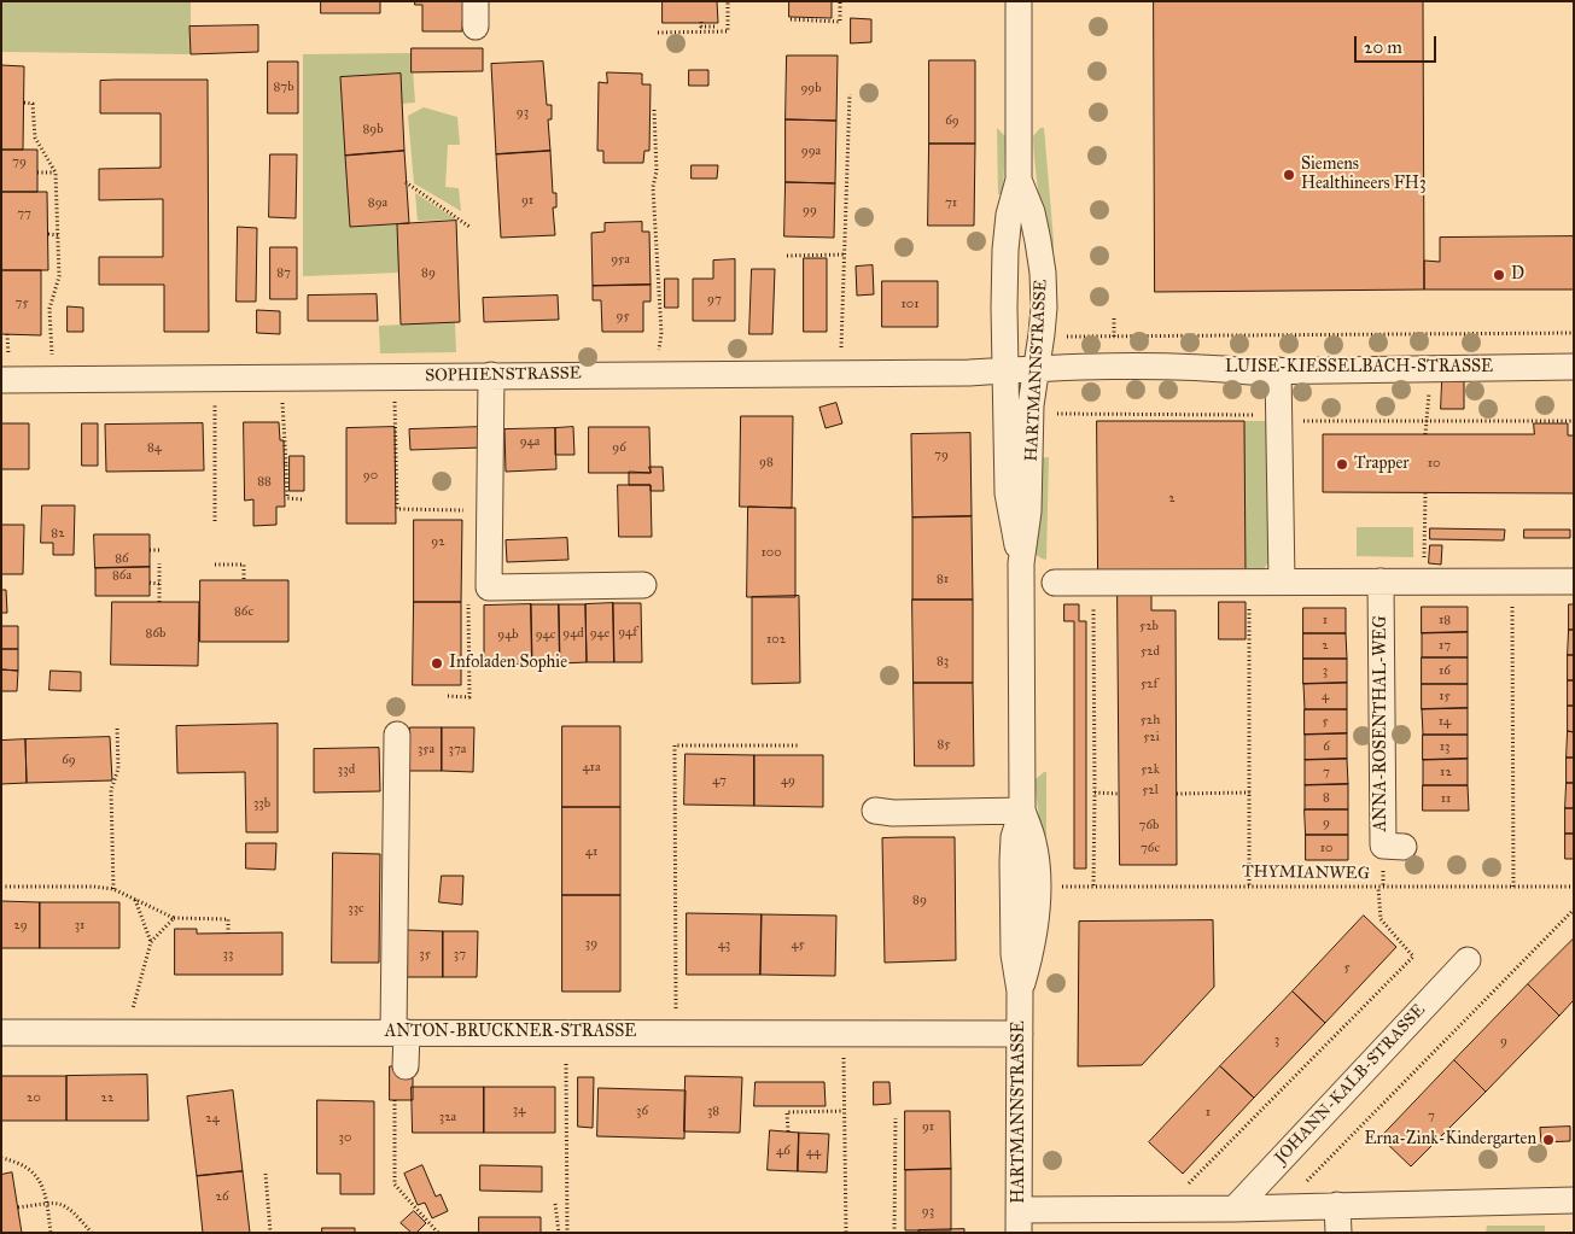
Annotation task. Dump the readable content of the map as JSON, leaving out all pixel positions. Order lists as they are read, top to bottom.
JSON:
{
  "streets": {
    "street": [
      "LUISE-KIESSELBACH-STRASSE",
      "HARTMANNSTRASSE",
      "SOPHIENSTRASSE",
      "ANNA-ROSENTHAL-WEG",
      "ANTON-BRUCKNER-STRASSE",
      "JOHANN-KALB-STRASSE"
    ],
    "path": ["THYMIANWEG"]
  },
  "crossings": [
    ["LUISE-KIESSELBACH-STRASSE", "HARTMANNSTRASSE"],
    ["LUISE-KIESSELBACH-STRASSE", "SOPHIENSTRASSE"],
    ["HARTMANNSTRASSE", "SOPHIENSTRASSE"],
    ["HARTMANNSTRASSE", "THYMIANWEG"],
    ["HARTMANNSTRASSE", "ANTON-BRUCKNER-STRASSE"]
  ],
  "places": [
    "Siemens Healthineers FH3",
    "D",
    "Trapper",
    "Infoladen Sophie",
    "Erna-Zink-Kindergarten"
  ],
  "house_numbers": [
    "87b",
    "99b",
    "93",
    "69",
    "89b",
    "99a",
    "79",
    "91",
    "89a",
    "71",
    "99",
    "77",
    "95a",
    "87",
    "89",
    "97",
    "75",
    "101",
    "95",
    "94a",
    "84",
    "96",
    "79",
    "98",
    "10",
    "90",
    "88",
    "2",
    "82",
    "92",
    "100",
    "86",
    "86a",
    "81",
    "86c",
    "1",
    "18",
    "52b",
    "94f",
    "86b",
    "94d",
    "94e",
    "94b",
    "94c",
    "102",
    "2",
    "17",
    "52d",
    "83",
    "3",
    "16",
    "52f",
    "4",
    "15",
    "52h",
    "5",
    "14",
    "52i",
    "85",
    "6",
    "13",
    "35a",
    "37a",
    "69",
    "41a",
    "33d",
    "52k",
    "7",
    "12",
    "47",
    "49",
    "52l",
    "8",
    "11",
    "33b",
    "9",
    "76b",
    "76c",
    "10",
    "41",
    "89",
    "33c",
    "29",
    "31",
    "39",
    "43",
    "45",
    "33",
    "35",
    "37",
    "5",
    "3",
    "9",
    "20",
    "22",
    "34",
    "36",
    "38",
    "1",
    "7",
    "32a",
    "24",
    "91",
    "30",
    "46",
    "44",
    "26",
    "93"
  ],
  "scale_bar": "20 m"
}
